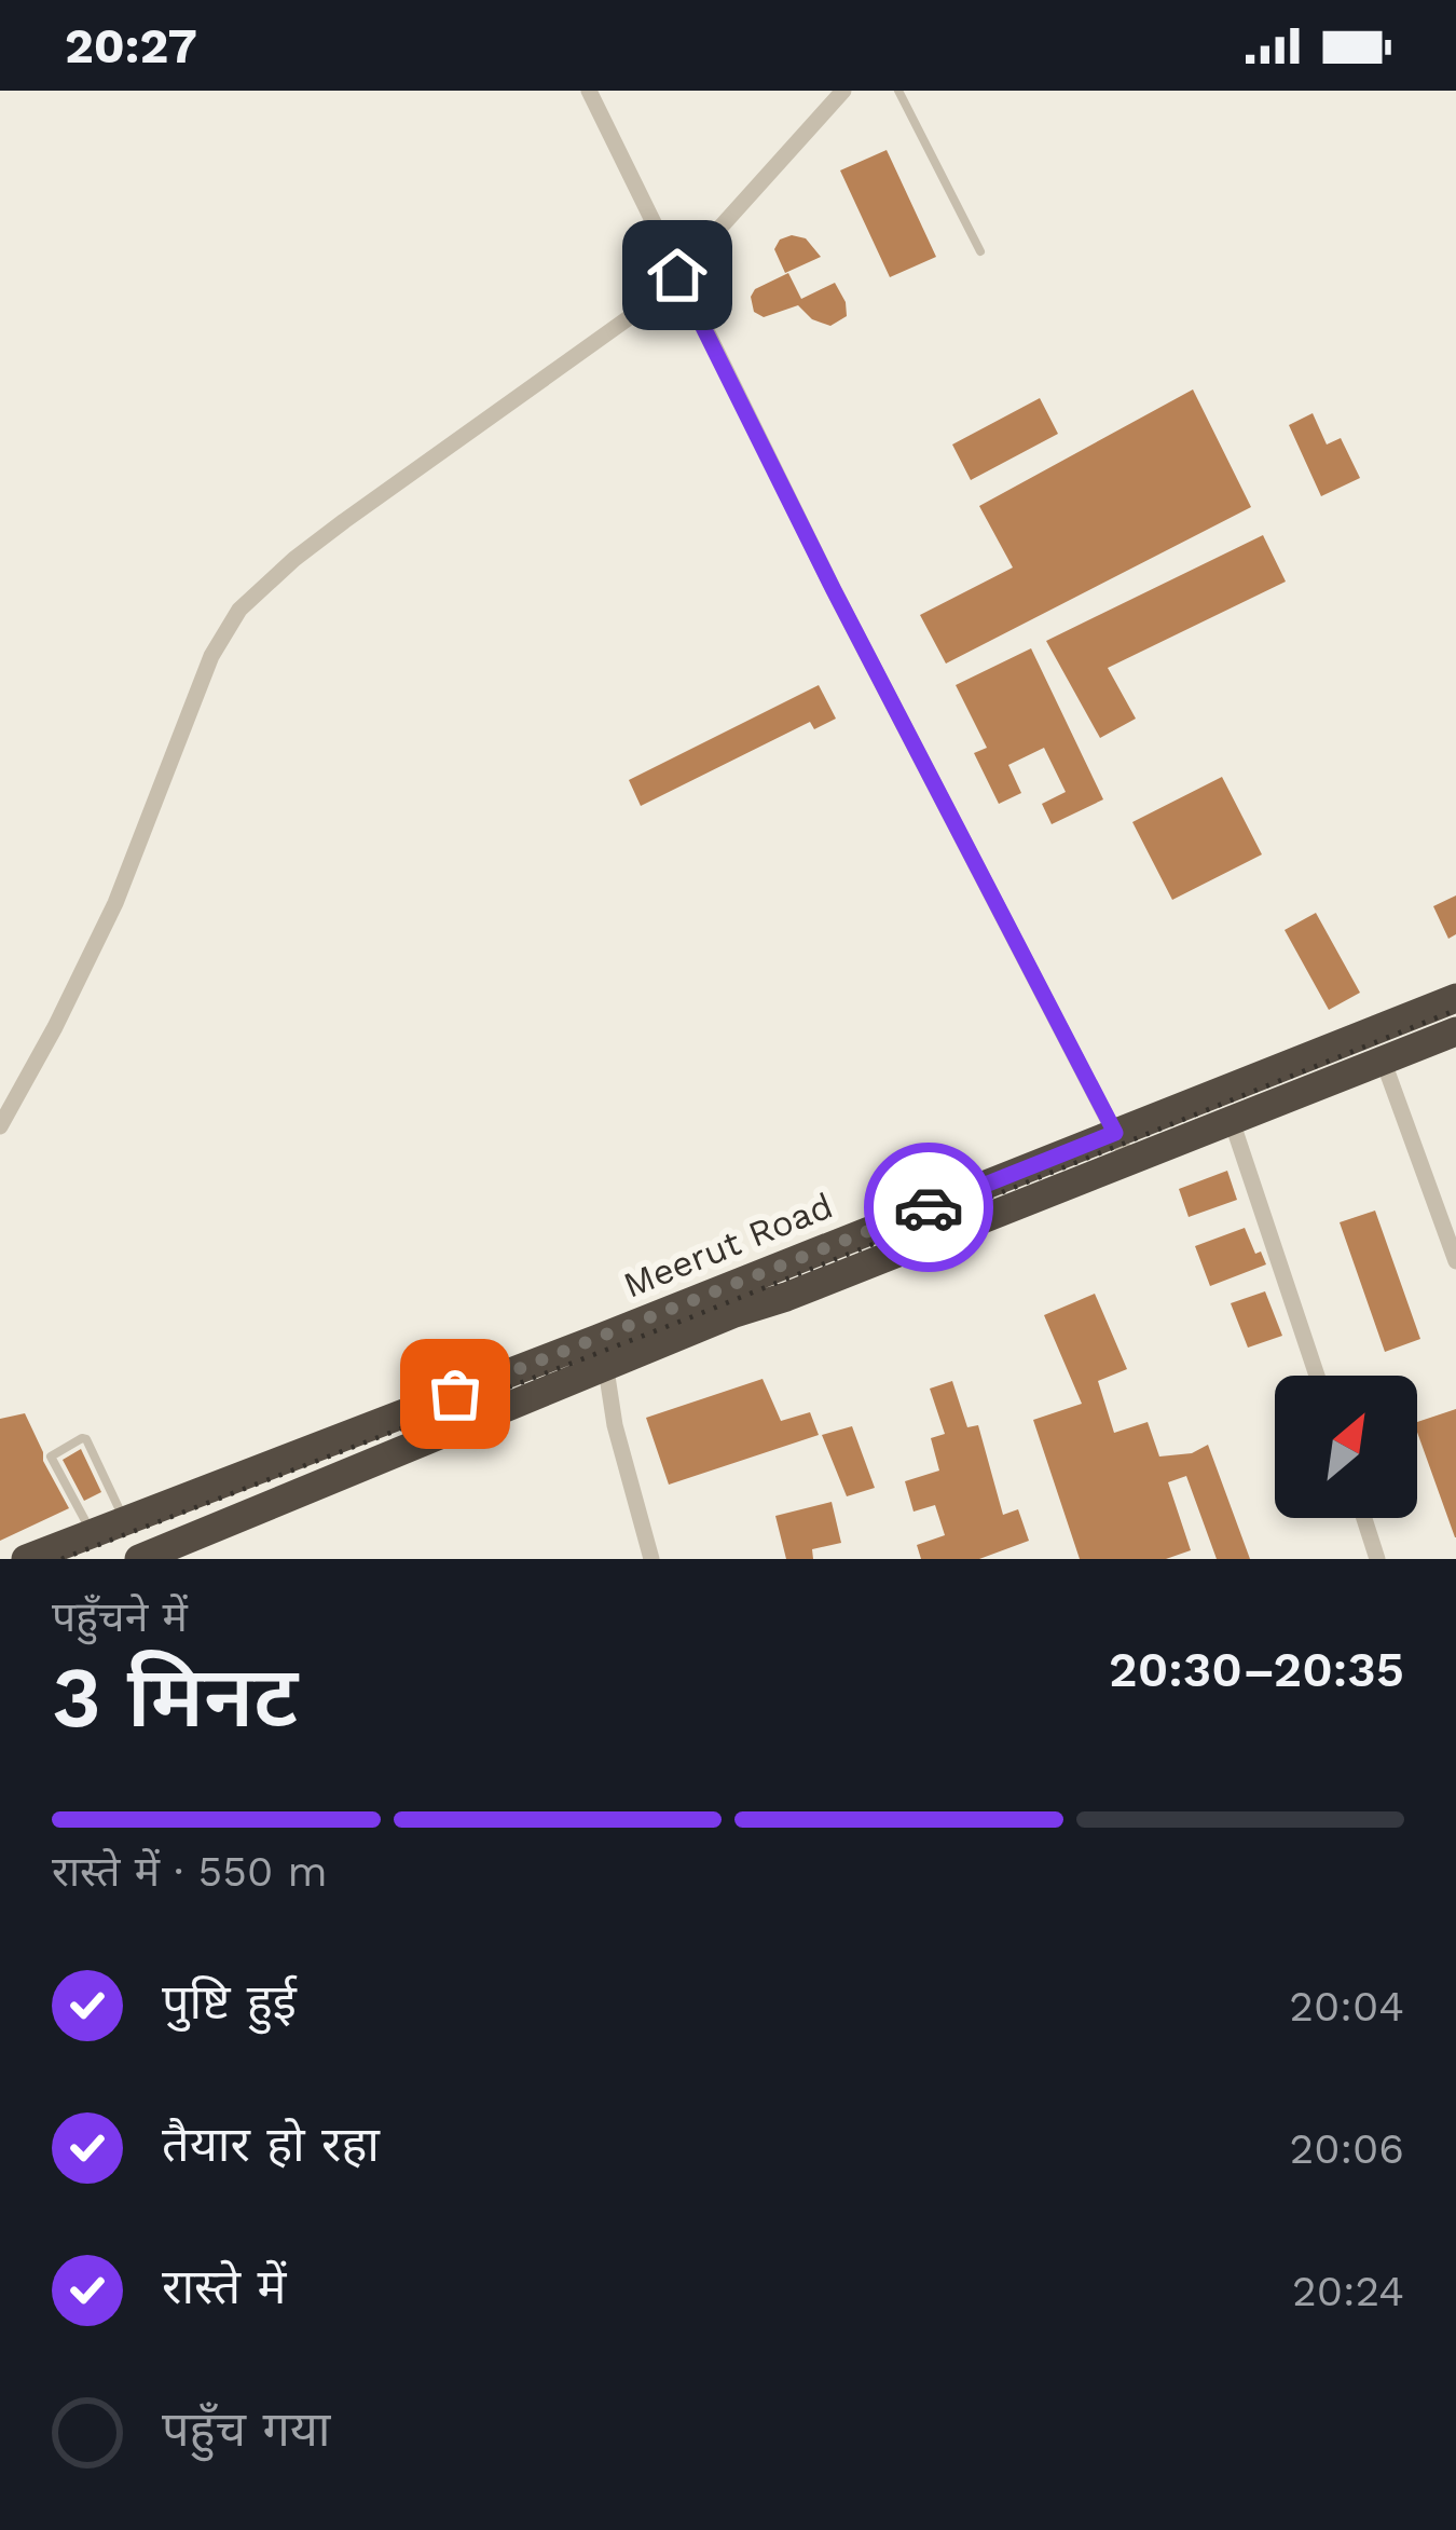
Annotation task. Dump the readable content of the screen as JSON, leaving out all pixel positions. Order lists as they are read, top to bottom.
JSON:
{
  "streets": {
    "highway": ["Meerut Road"]
  },
  "north": "top right",
  "page": {
    "status": "20:27",
    "heading": ["3 मिनट", "पहुँचने में", "20:30–20:35"],
    "bar": "रास्ते में · 550 m",
    "list": [
      ["पुष्टि हुई", "20:04"],
      ["तैयार हो रहा", "20:06"],
      ["रास्ते में", "20:24"],
      "पहुँच गया"
    ]
  }
}
